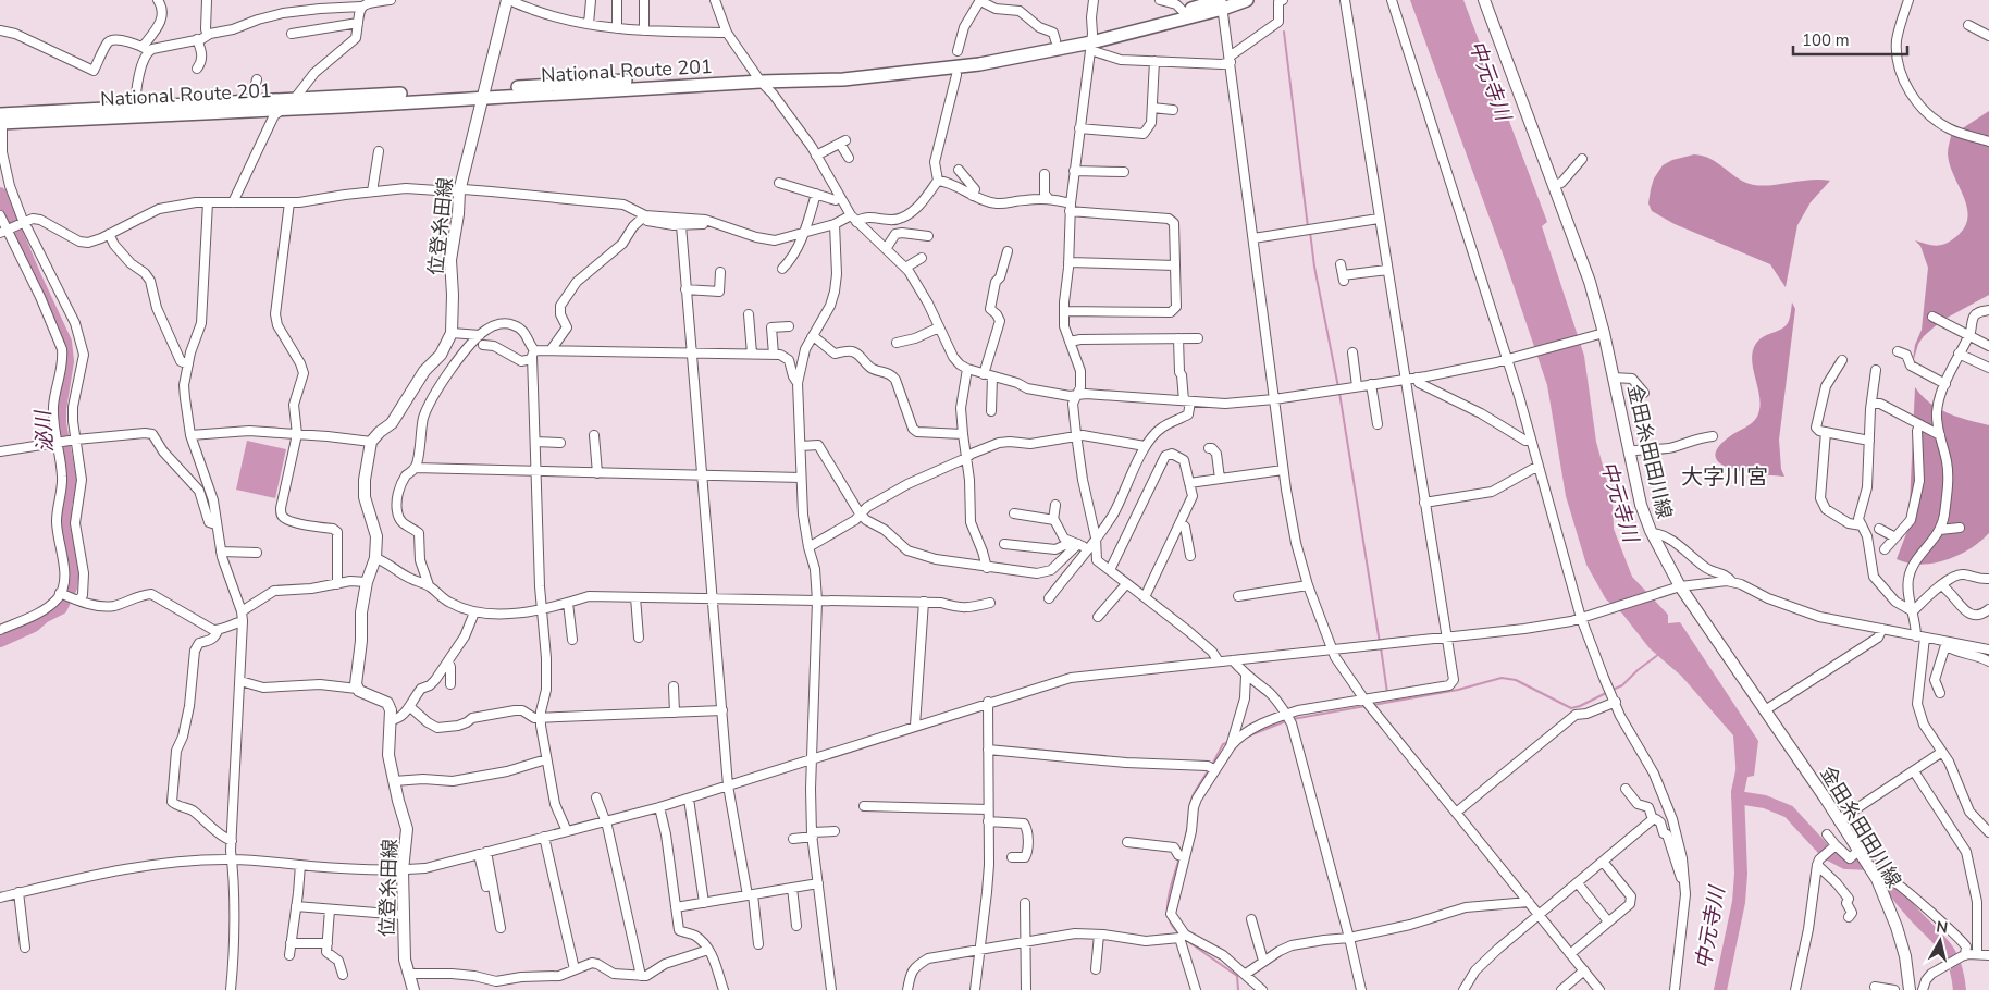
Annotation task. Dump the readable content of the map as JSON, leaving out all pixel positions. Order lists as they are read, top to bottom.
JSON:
{
  "streets": {
    "highway": ["National Route 201"],
    "main road": ["位登糸田線", "金田糸田田川線"]
  },
  "crossings": [
    ["National Route 201", "位登糸田線"]
  ],
  "districts": ["大字川宮"],
  "water": ["中元寺川", "泌川"],
  "scale_bar": "100 m",
  "north": "top"
}
